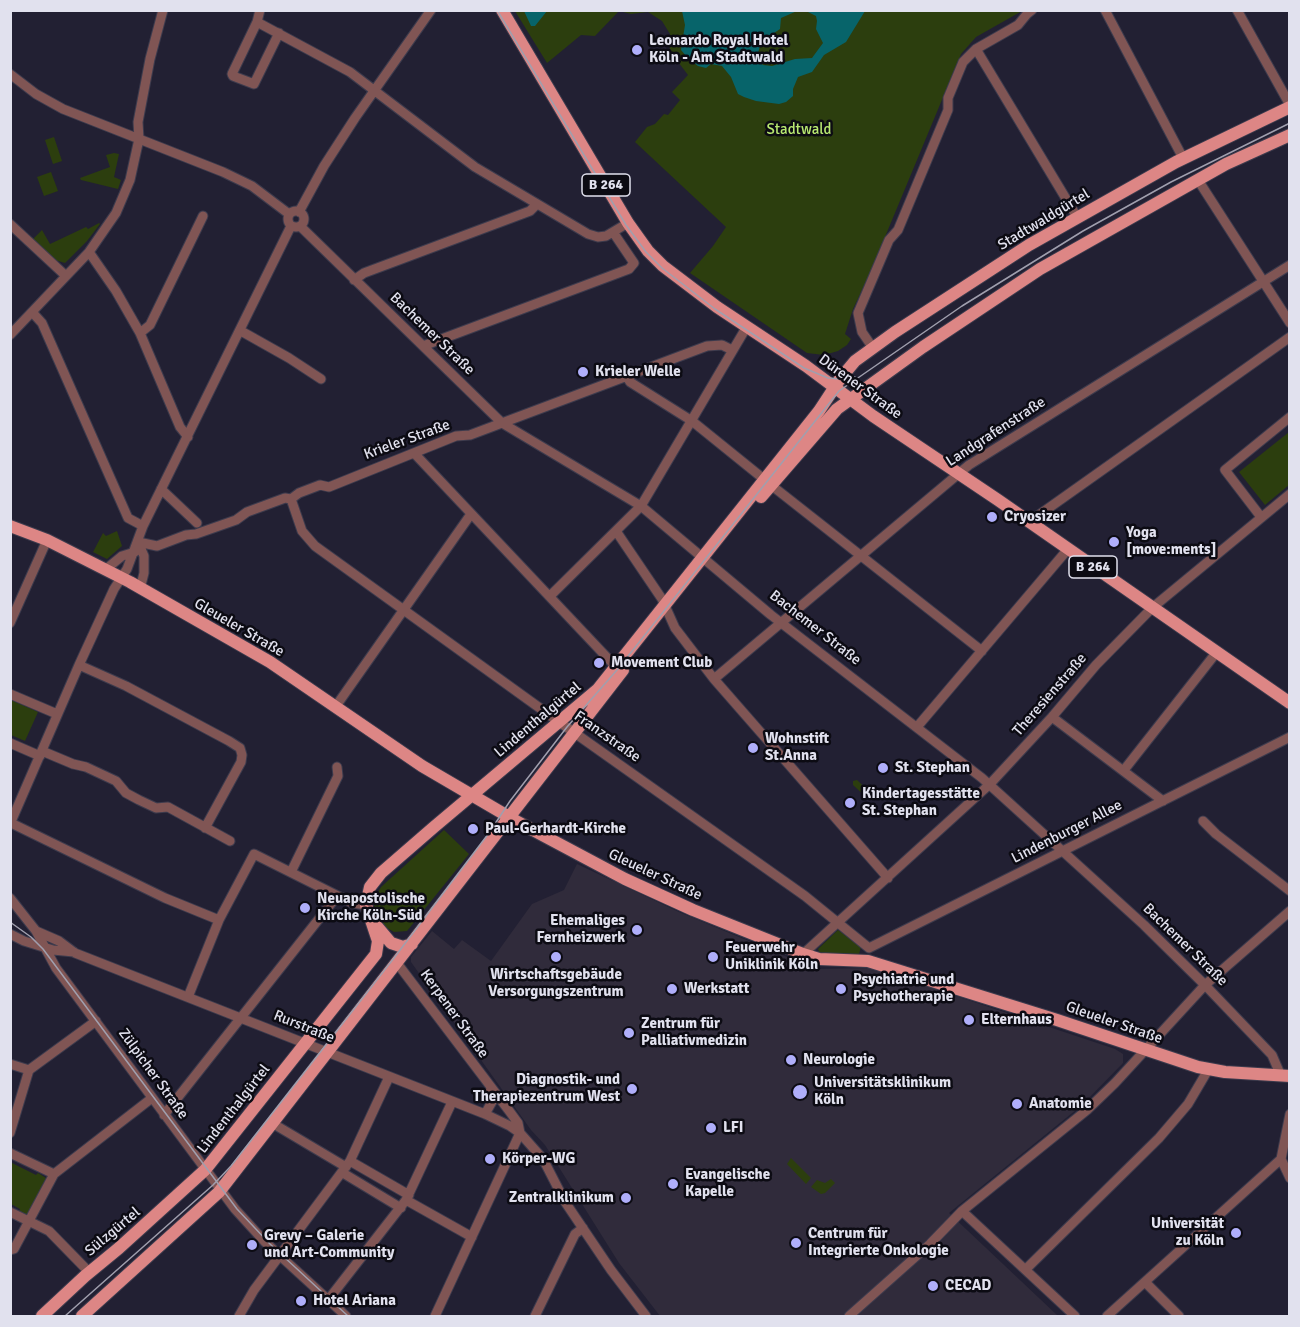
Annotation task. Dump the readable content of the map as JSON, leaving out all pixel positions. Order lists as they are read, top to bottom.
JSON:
{
  "streets": {
    "main road": [
      "B 264",
      "Stadtwaldgürtel",
      "Dürener Straße",
      "Gleueler Straße",
      "Lindenthalgürtel",
      "Sülzgürtel"
    ],
    "street": [
      "Bachemer Straße",
      "Landgrafenstraße",
      "Krieler Straße",
      "Theresienstraße",
      "Franzstraße",
      "Lindenburger Allee",
      "Kerpener Straße",
      "Rurstraße",
      "Zülpicher Straße"
    ]
  },
  "crossings": [
    ["Stadtwaldgürtel", "Dürener Straße"],
    ["Stadtwaldgürtel", "Lindenthalgürtel"],
    ["Bachemer Straße", "Landgrafenstraße"],
    ["Bachemer Straße", "Krieler Straße"],
    ["Bachemer Straße", "Gleueler Straße"],
    ["Bachemer Straße", "Theresienstraße"],
    ["Bachemer Straße", "Lindenthalgürtel"],
    ["Bachemer Straße", "Lindenburger Allee"],
    ["Dürener Straße", "Landgrafenstraße"],
    ["Dürener Straße", "Theresienstraße"],
    ["Dürener Straße", "Lindenthalgürtel"],
    ["Krieler Straße", "Franzstraße"],
    ["Gleueler Straße", "Theresienstraße"],
    ["Gleueler Straße", "Lindenthalgürtel"],
    ["Theresienstraße", "Franzstraße"],
    ["Lindenthalgürtel", "Franzstraße"],
    ["Lindenthalgürtel", "Kerpener Straße"],
    ["Lindenthalgürtel", "Rurstraße"],
    ["Lindenthalgürtel", "Zülpicher Straße"],
    ["Lindenthalgürtel", "Sülzgürtel"],
    ["Franzstraße", "Lindenburger Allee"],
    ["Kerpener Straße", "Rurstraße"],
    ["Rurstraße", "Zülpicher Straße"],
    ["Zülpicher Straße", "Sülzgürtel"]
  ],
  "parks": ["Stadtwald"],
  "places": [
    "Leonardo Royal Hotel Köln - Am Stadtwald",
    "Krieler Welle",
    "Cryosizer",
    "Yoga [move:ments]",
    "Movement Club",
    "Wohnstift St.Anna",
    "St. Stephan",
    "Kindertagesstätte St. Stephan",
    "Paul-Gerhardt-Kirche",
    "Neuapostolische Kirche Köln-Süd",
    "Ehemaliges Fernheizwerk",
    "Wirtschaftsgebäude Versorgungszentrum",
    "Feuerwehr Uniklinik Köln",
    "Werkstatt",
    "Psychiatrie und Psychotherapie",
    "Elternhaus",
    "Zentrum für Palliativmedizin",
    "Neurologie",
    "Diagnostik- und Therapiezentrum West",
    "Universitätsklinikum Köln",
    "Anatomie",
    "LFI",
    "Körper-WG",
    "Evangelische Kapelle",
    "Zentralklinikum",
    "Universität zu Köln",
    "Centrum für Integrierte Onkologie",
    "Grevy – Galerie und Art-Community",
    "CECAD",
    "Hotel Ariana"
  ]
}
